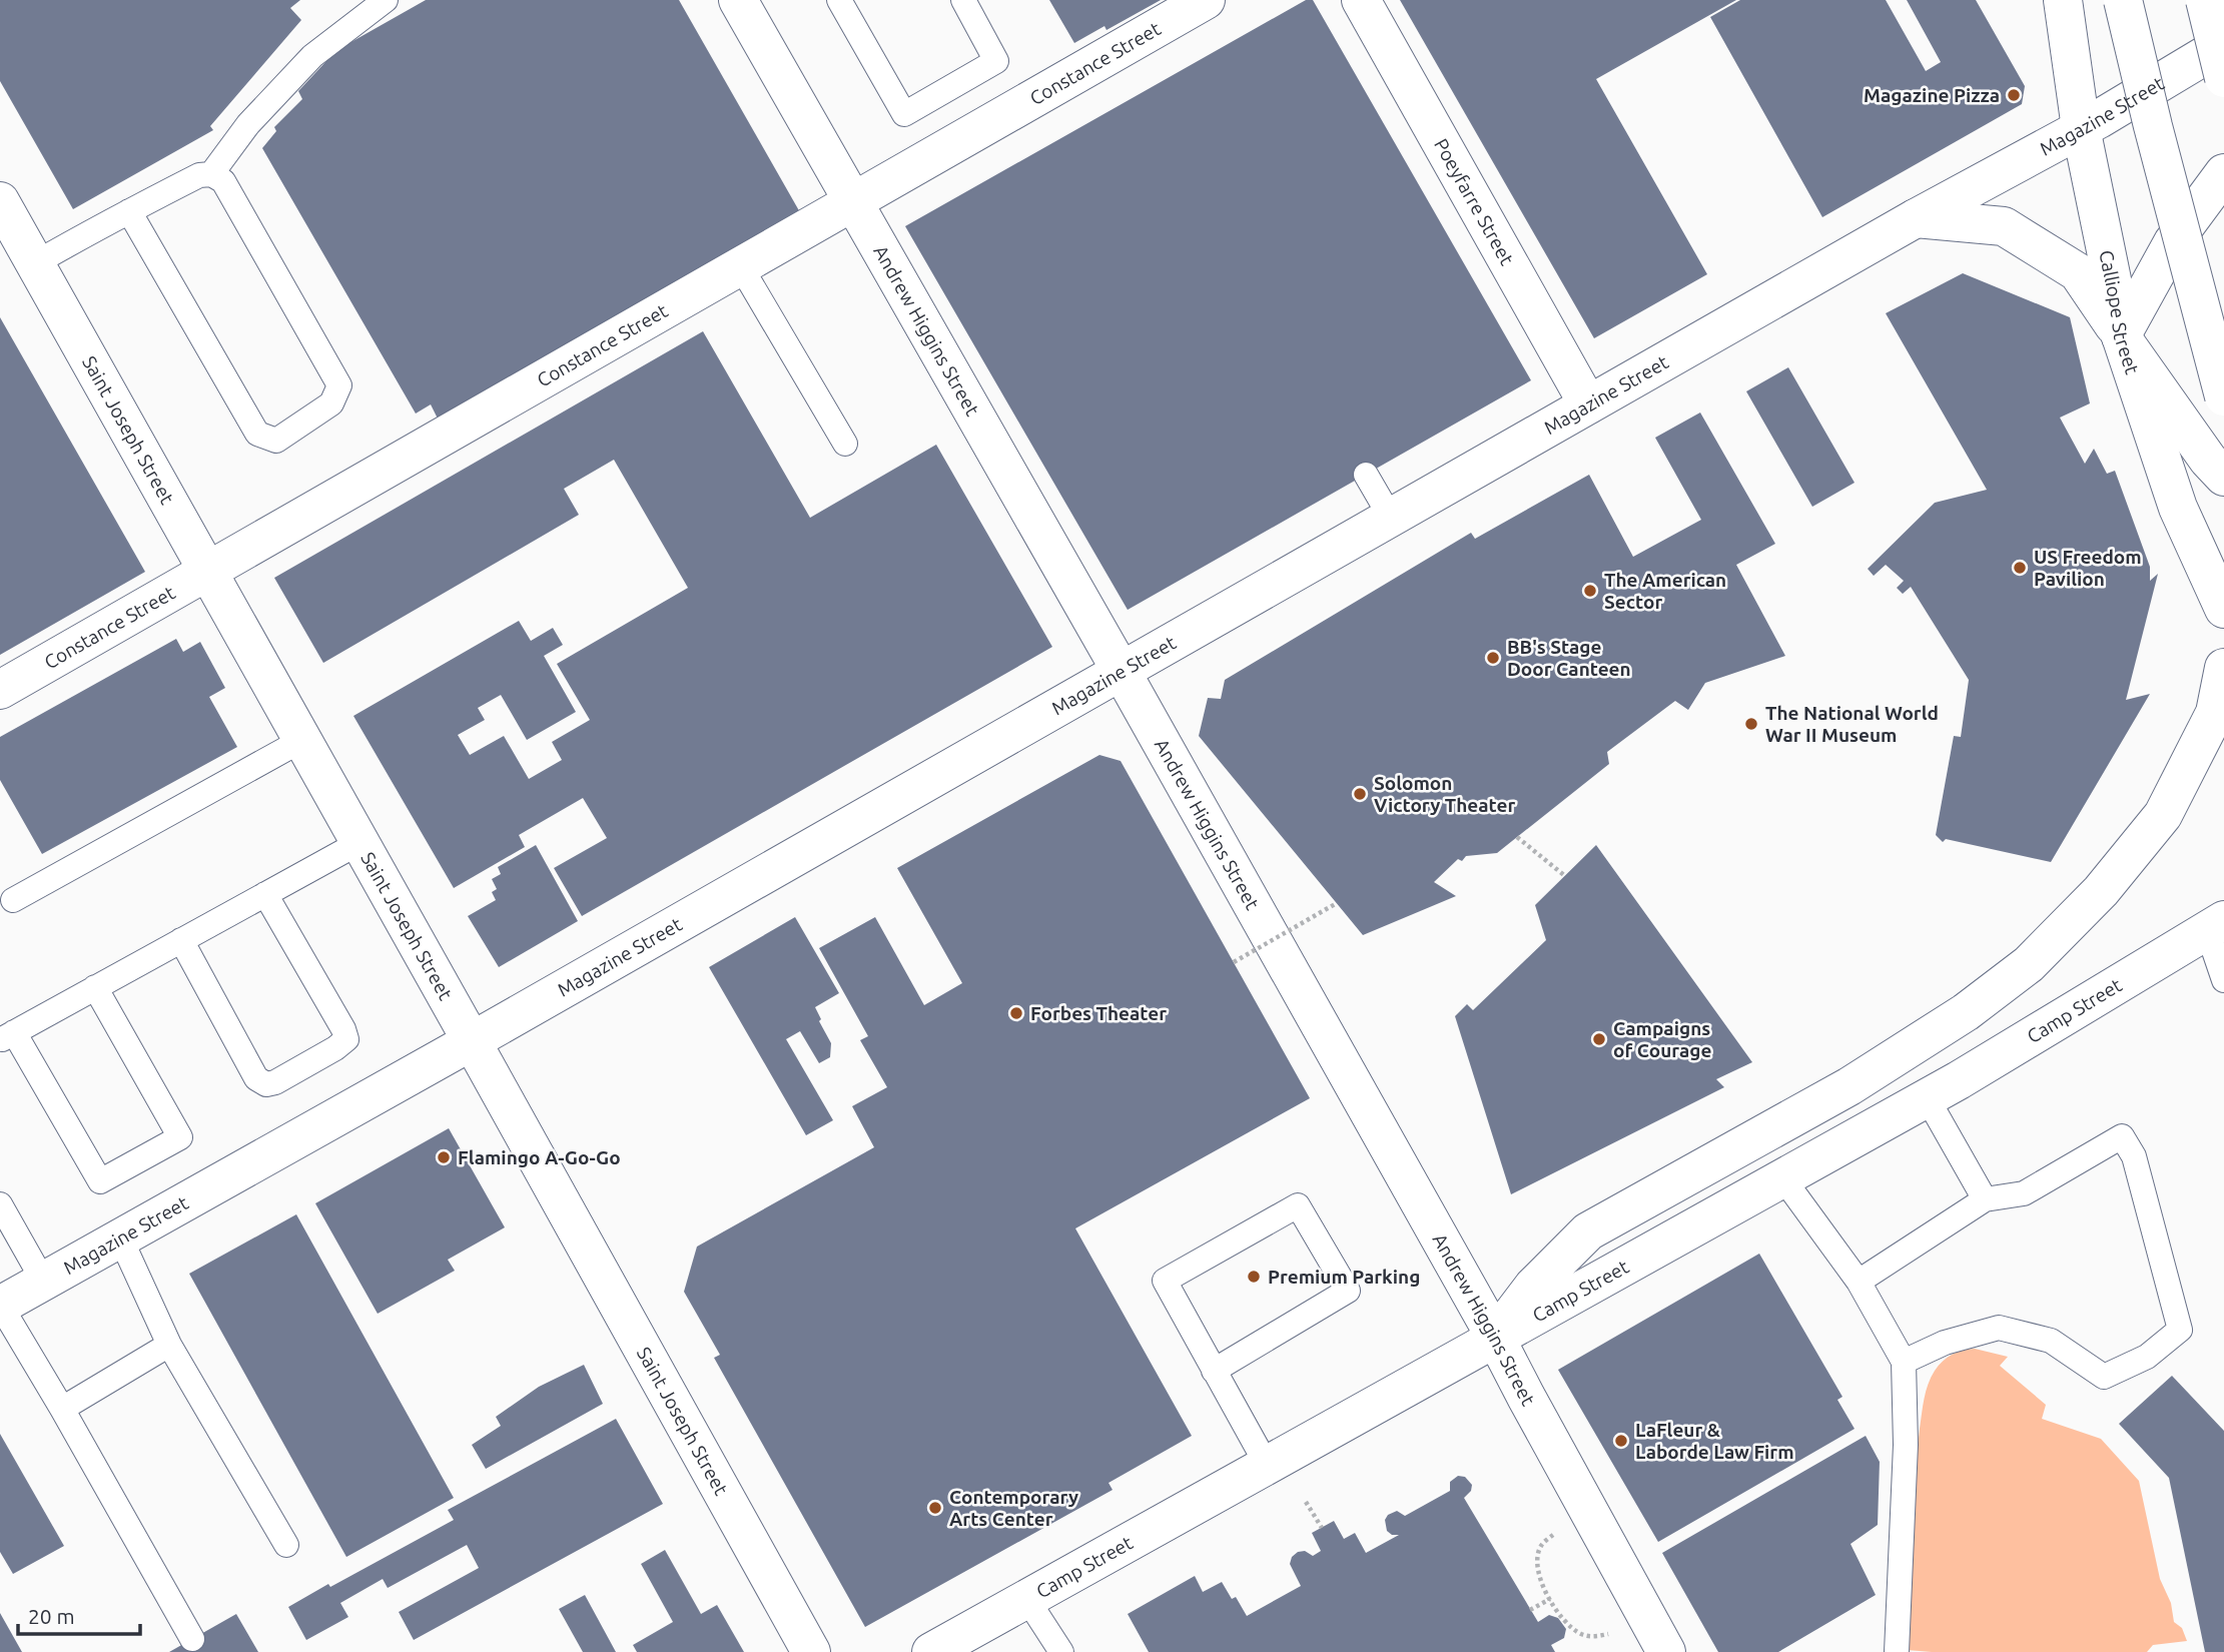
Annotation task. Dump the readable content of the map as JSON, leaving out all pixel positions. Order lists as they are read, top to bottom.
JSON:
{
  "streets": {
    "main road": [
      "Constance Street",
      "Magazine Street",
      "Poeyfarre Street",
      "Calliope Street",
      "Andrew Higgins Street",
      "Saint Joseph Street",
      "Camp Street"
    ]
  },
  "crossings": [
    ["Constance Street", "Andrew Higgins Street"],
    ["Constance Street", "Saint Joseph Street"],
    ["Magazine Street", "Poeyfarre Street"],
    ["Magazine Street", "Calliope Street"],
    ["Magazine Street", "Andrew Higgins Street"],
    ["Magazine Street", "Saint Joseph Street"],
    ["Andrew Higgins Street", "Camp Street"]
  ],
  "places": [
    "Magazine Pizza",
    "US Freedom Pavilion",
    "The American Sector",
    "BB's Stage Door Canteen",
    "The National World War II Museum",
    "Solomon Victory Theater",
    "Forbes Theater",
    "Campaigns of Courage",
    "Flamingo A-Go-Go",
    "Premium Parking",
    "LaFleur & Laborde Law Firm",
    "Contemporary Arts Center"
  ],
  "scale_bar": "20 m"
}
